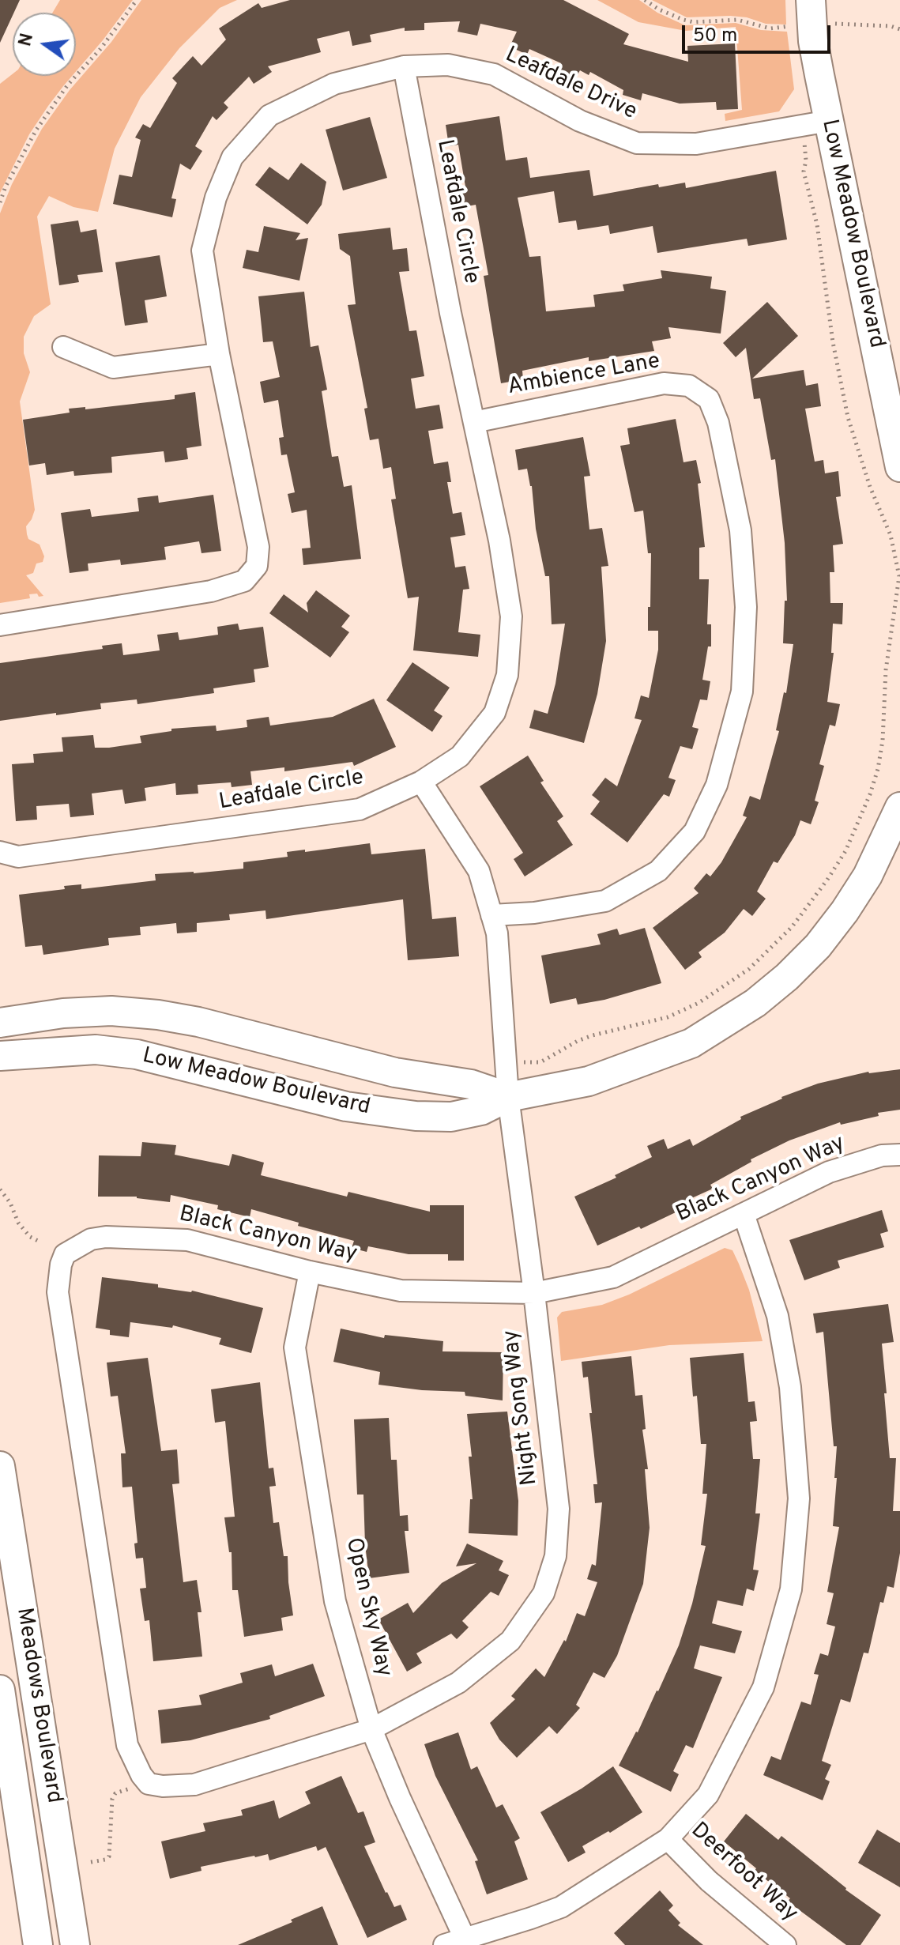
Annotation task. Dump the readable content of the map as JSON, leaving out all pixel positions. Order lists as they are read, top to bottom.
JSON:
{
  "streets": {
    "street": [
      "Leafdale Drive",
      "Leafdale Circle",
      "Low Meadow Boulevard",
      "Ambience Lane",
      "Black Canyon Way",
      "Night Song Way",
      "Open Sky Way",
      "Meadows Boulevard",
      "Deerfoot Way"
    ]
  },
  "crossings": [
    ["Leafdale Drive", "Leafdale Circle"],
    ["Leafdale Drive", "Low Meadow Boulevard"],
    ["Leafdale Circle", "Ambience Lane"],
    ["Leafdale Circle", "Night Song Way"],
    ["Low Meadow Boulevard", "Night Song Way"],
    ["Ambience Lane", "Night Song Way"],
    ["Black Canyon Way", "Night Song Way"],
    ["Black Canyon Way", "Open Sky Way"],
    ["Night Song Way", "Open Sky Way"]
  ],
  "scale_bar": "50 m",
  "north": "left"
}
